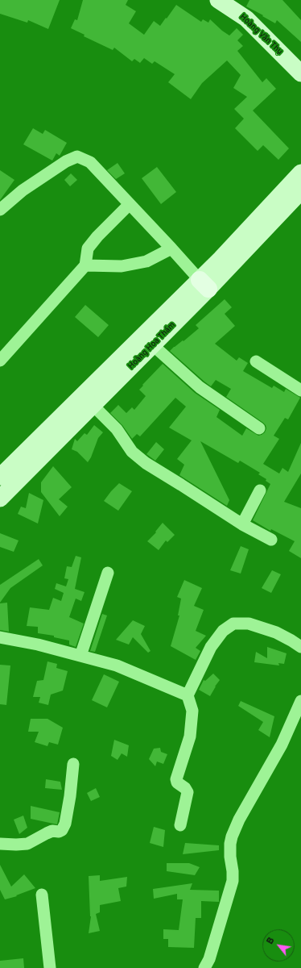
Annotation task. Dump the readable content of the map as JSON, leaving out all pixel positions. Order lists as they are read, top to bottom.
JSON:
{
  "streets": {
    "main road": ["Hoàng Văn Thụ", "Hoàng Hoa Thám"]
  },
  "north": "top left"
}
